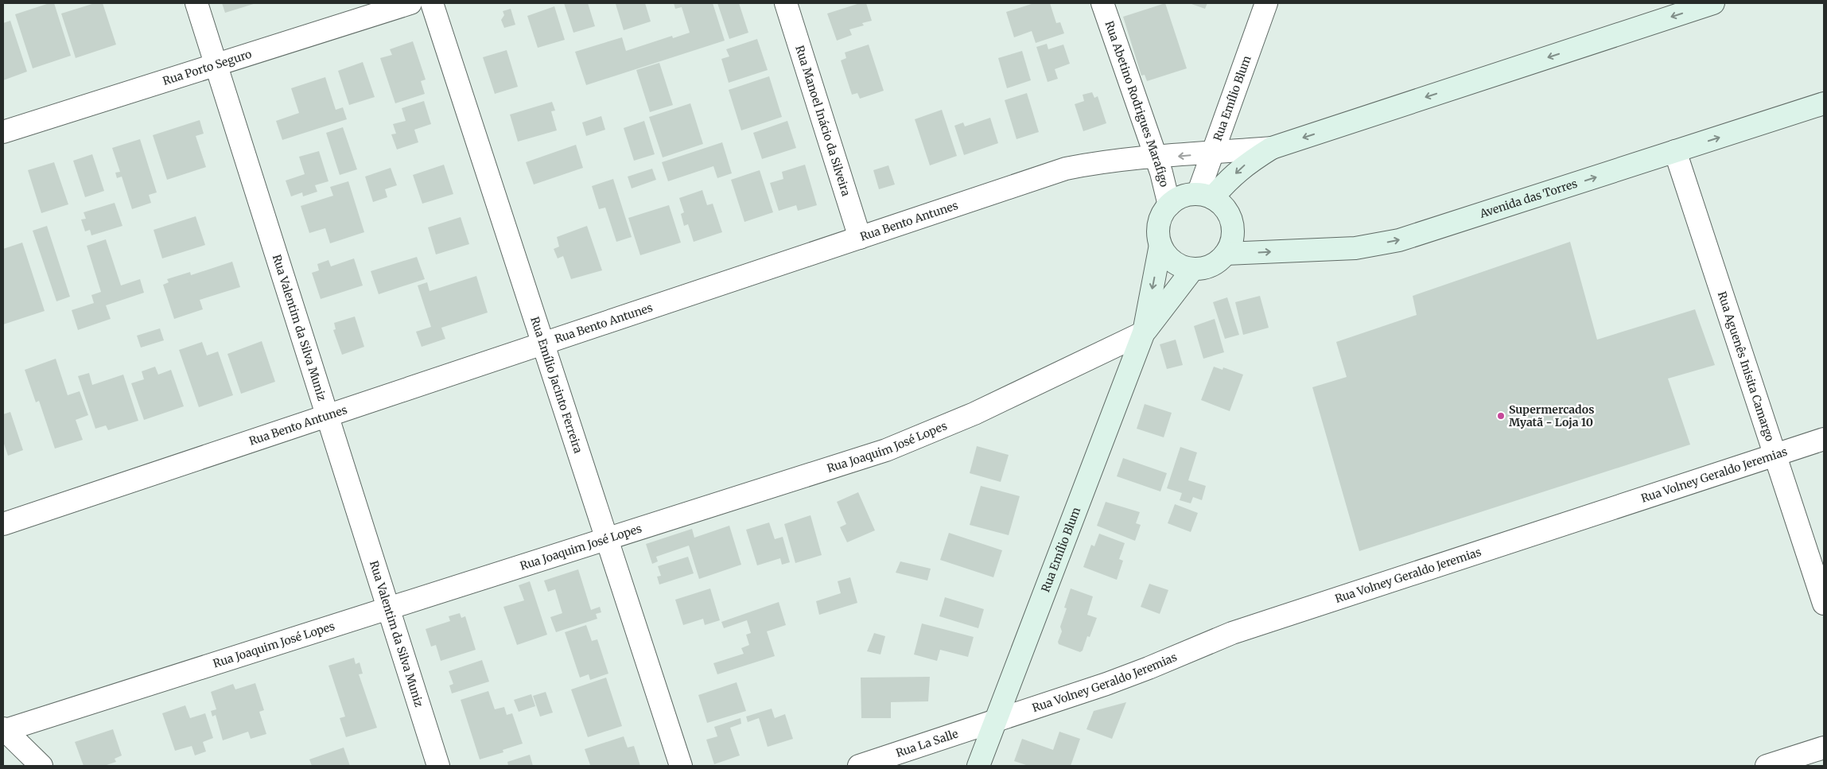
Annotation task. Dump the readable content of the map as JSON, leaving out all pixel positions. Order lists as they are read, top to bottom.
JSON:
{
  "streets": {
    "main road": ["Rua Emílio Blum", "Avenida das Torres"],
    "street": [
      "Rua Porto Seguro",
      "Rua Abetino Rodrigues Marafigo",
      "Rua Manoel Inácio da Silveira",
      "Rua Bento Antunes",
      "Rua Valentim da Silva Muniz",
      "Rua Aguenês Inisita Camargo",
      "Rua Emílio Jacinto Ferreira",
      "Rua Joaquim José Lopes",
      "Rua Volney Geraldo Jeremias",
      "Rua La Salle"
    ]
  },
  "crossings": [
    ["Rua Porto Seguro", "Rua Valentim da Silva Muniz"],
    ["Rua Emílio Blum", "Rua Abetino Rodrigues Marafigo"],
    ["Rua Emílio Blum", "Avenida das Torres"],
    ["Rua Emílio Blum", "Rua Bento Antunes"],
    ["Rua Emílio Blum", "Rua Joaquim José Lopes"],
    ["Rua Emílio Blum", "Rua Volney Geraldo Jeremias"],
    ["Rua Emílio Blum", "Rua La Salle"],
    ["Rua Abetino Rodrigues Marafigo", "Avenida das Torres"],
    ["Rua Abetino Rodrigues Marafigo", "Rua Bento Antunes"],
    ["Rua Manoel Inácio da Silveira", "Rua Bento Antunes"],
    ["Avenida das Torres", "Rua Aguenês Inisita Camargo"],
    ["Rua Bento Antunes", "Rua Valentim da Silva Muniz"],
    ["Rua Bento Antunes", "Rua Emílio Jacinto Ferreira"],
    ["Rua Valentim da Silva Muniz", "Rua Joaquim José Lopes"],
    ["Rua Aguenês Inisita Camargo", "Rua Volney Geraldo Jeremias"],
    ["Rua Emílio Jacinto Ferreira", "Rua Joaquim José Lopes"],
    ["Rua Volney Geraldo Jeremias", "Rua La Salle"]
  ],
  "places": ["Supermercados Myatã - Loja 10"]
}
